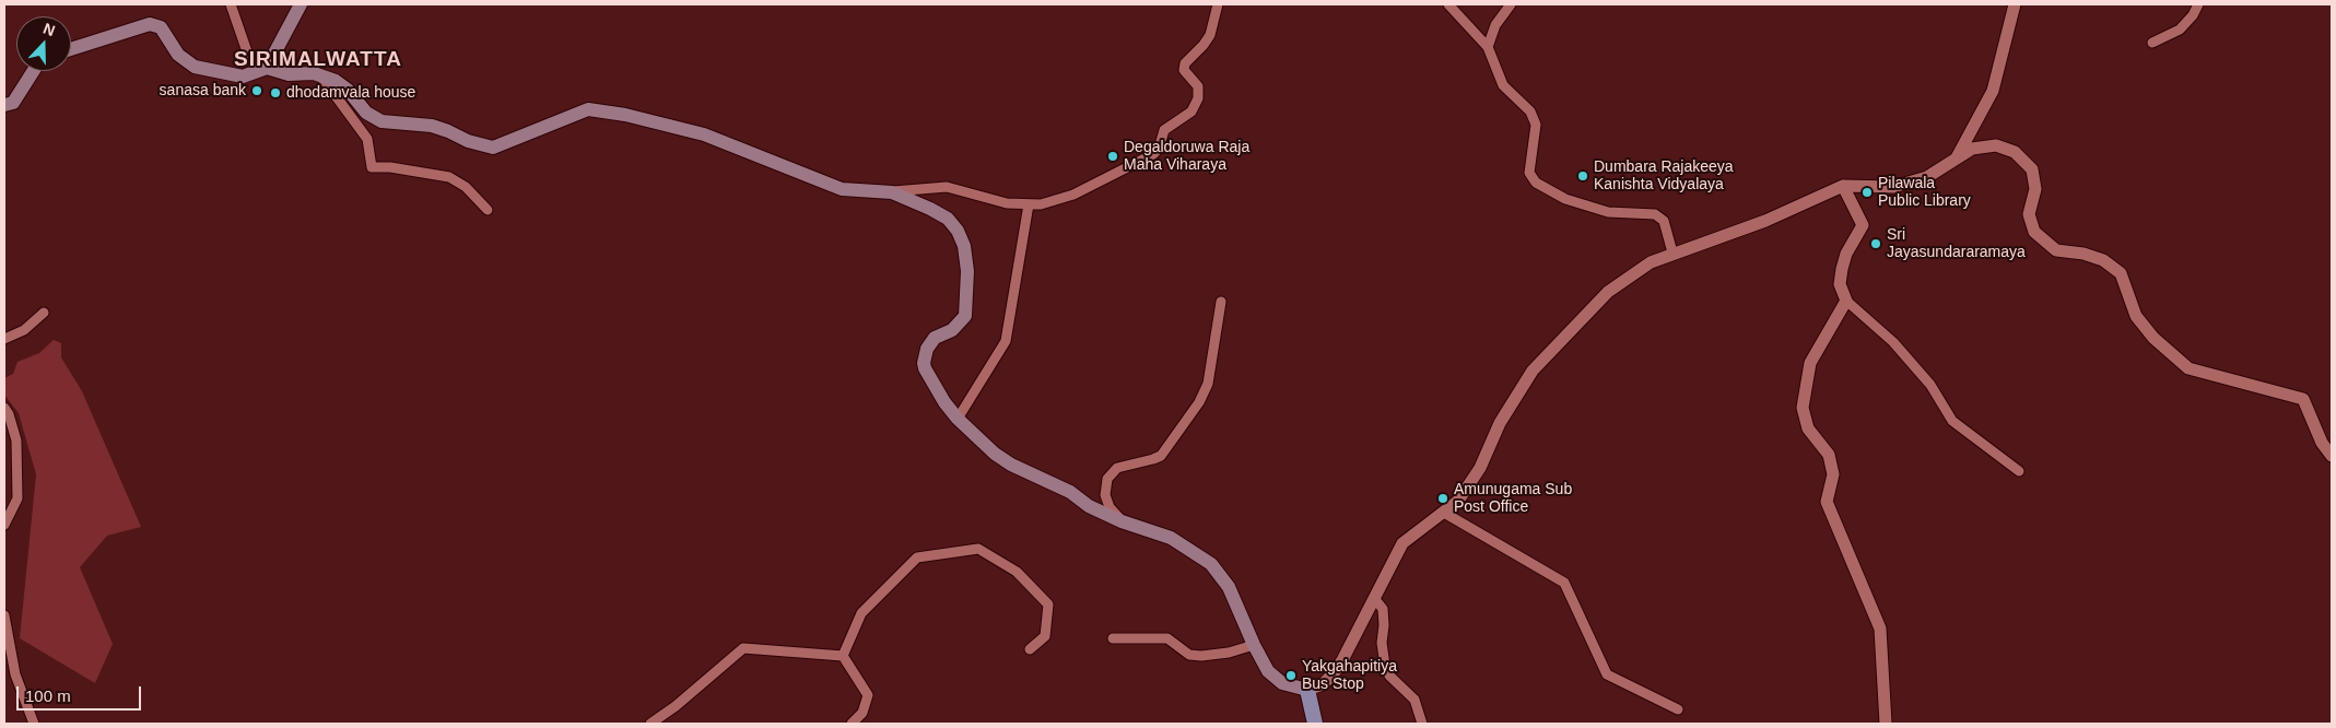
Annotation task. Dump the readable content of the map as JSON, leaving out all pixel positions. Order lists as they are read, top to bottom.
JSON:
{
  "districts": ["SIRIMALWATTA"],
  "places": [
    "sanasa bank",
    "dhodamvala house",
    "Degaldoruwa Raja Maha Viharaya",
    "Dumbara Rajakeeya Kanishta Vidyalaya",
    "Pilawala Public Library",
    "Sri Jayasundararamaya",
    "Amunugama Sub Post Office",
    "Yakgahapitiya Bus Stop"
  ],
  "scale_bar": "100 m",
  "north": "top"
}
